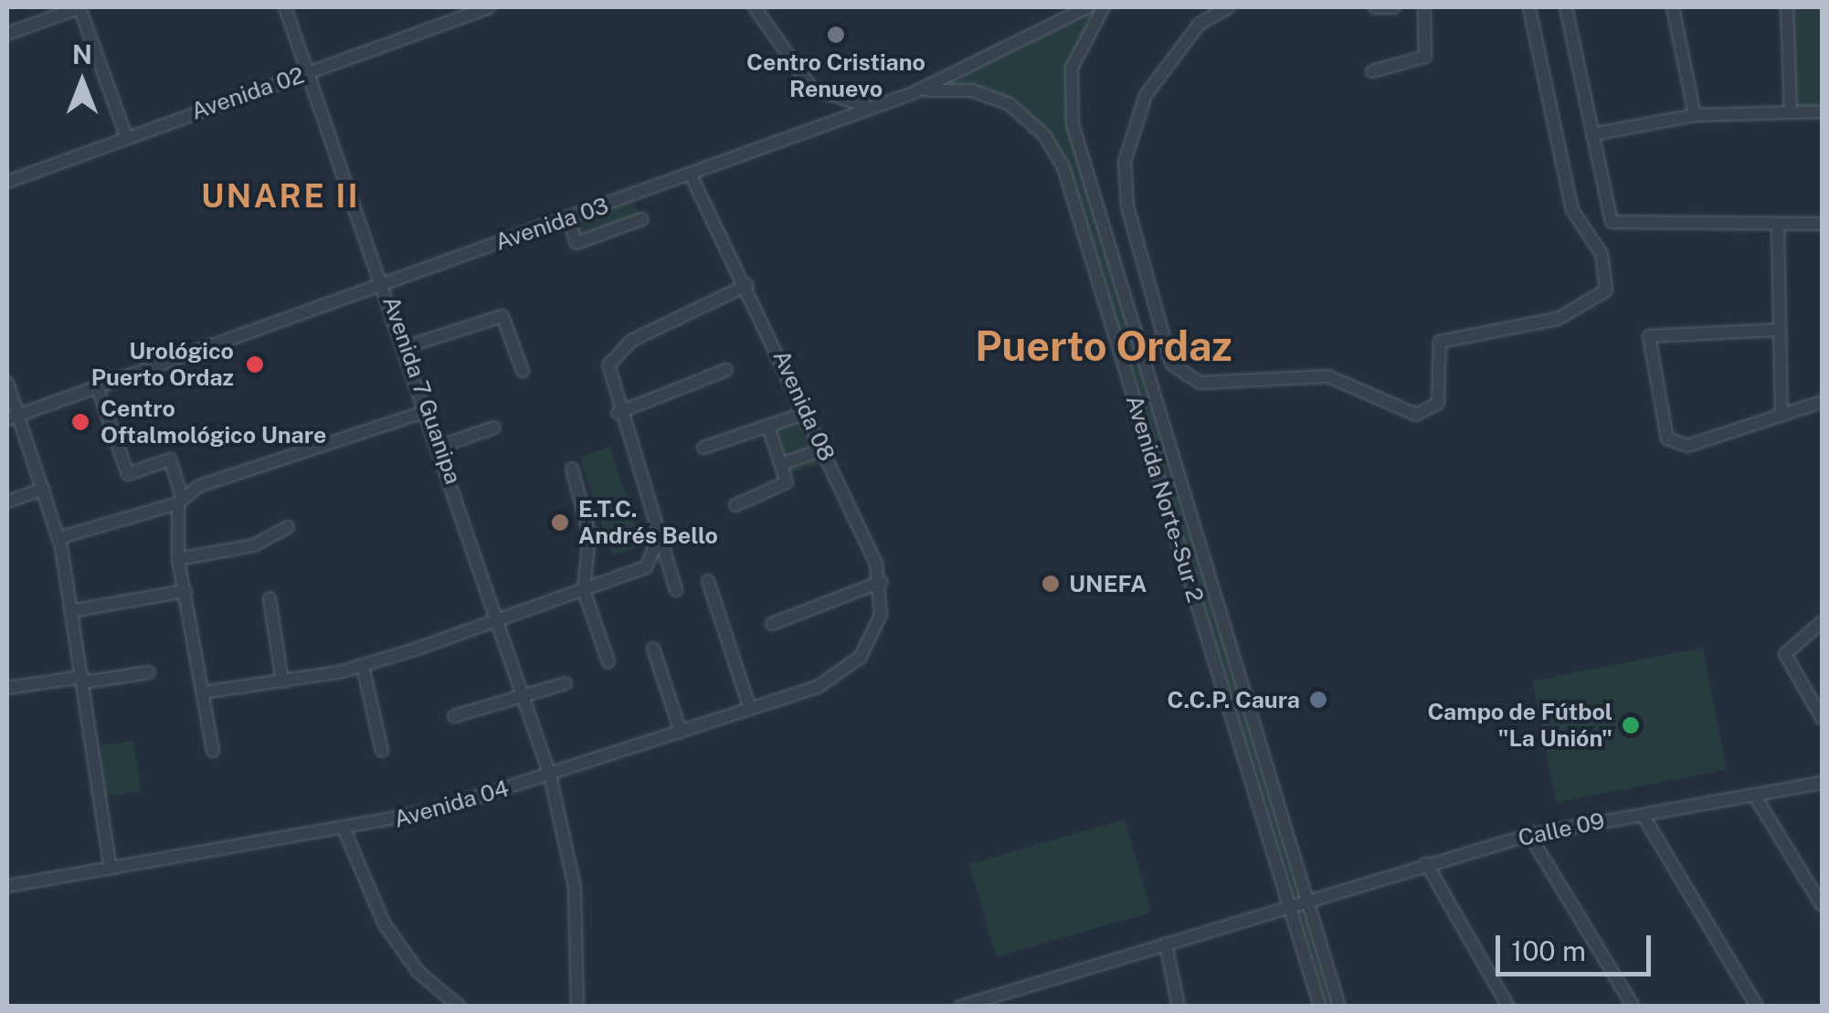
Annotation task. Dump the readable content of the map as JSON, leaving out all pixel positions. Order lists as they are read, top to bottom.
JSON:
{
  "streets": {
    "street": [
      "Avenida 02",
      "Avenida 03",
      "Avenida 7 Guanipa",
      "Avenida 08",
      "Avenida Norte-Sur 2",
      "Avenida 04",
      "Calle 09"
    ]
  },
  "crossings": [
    ["Avenida 02", "Avenida 7 Guanipa"],
    ["Avenida 03", "Avenida 7 Guanipa"],
    ["Avenida 03", "Avenida 08"],
    ["Avenida 03", "Avenida Norte-Sur 2"],
    ["Avenida 7 Guanipa", "Avenida 04"],
    ["Avenida 08", "Avenida 04"],
    ["Avenida Norte-Sur 2", "Calle 09"]
  ],
  "districts": ["UNARE II", "Puerto Ordaz"],
  "places": [
    "Centro Cristiano Renuevo",
    "Urológico Puerto Ordaz",
    "Centro Oftalmológico Unare",
    "E.T.C. Andrés Bello",
    "UNEFA",
    "C.C.P. Caura",
    "Campo de Fútbol \"La Unión\""
  ],
  "scale_bar": "100 m",
  "north": "top"
}
